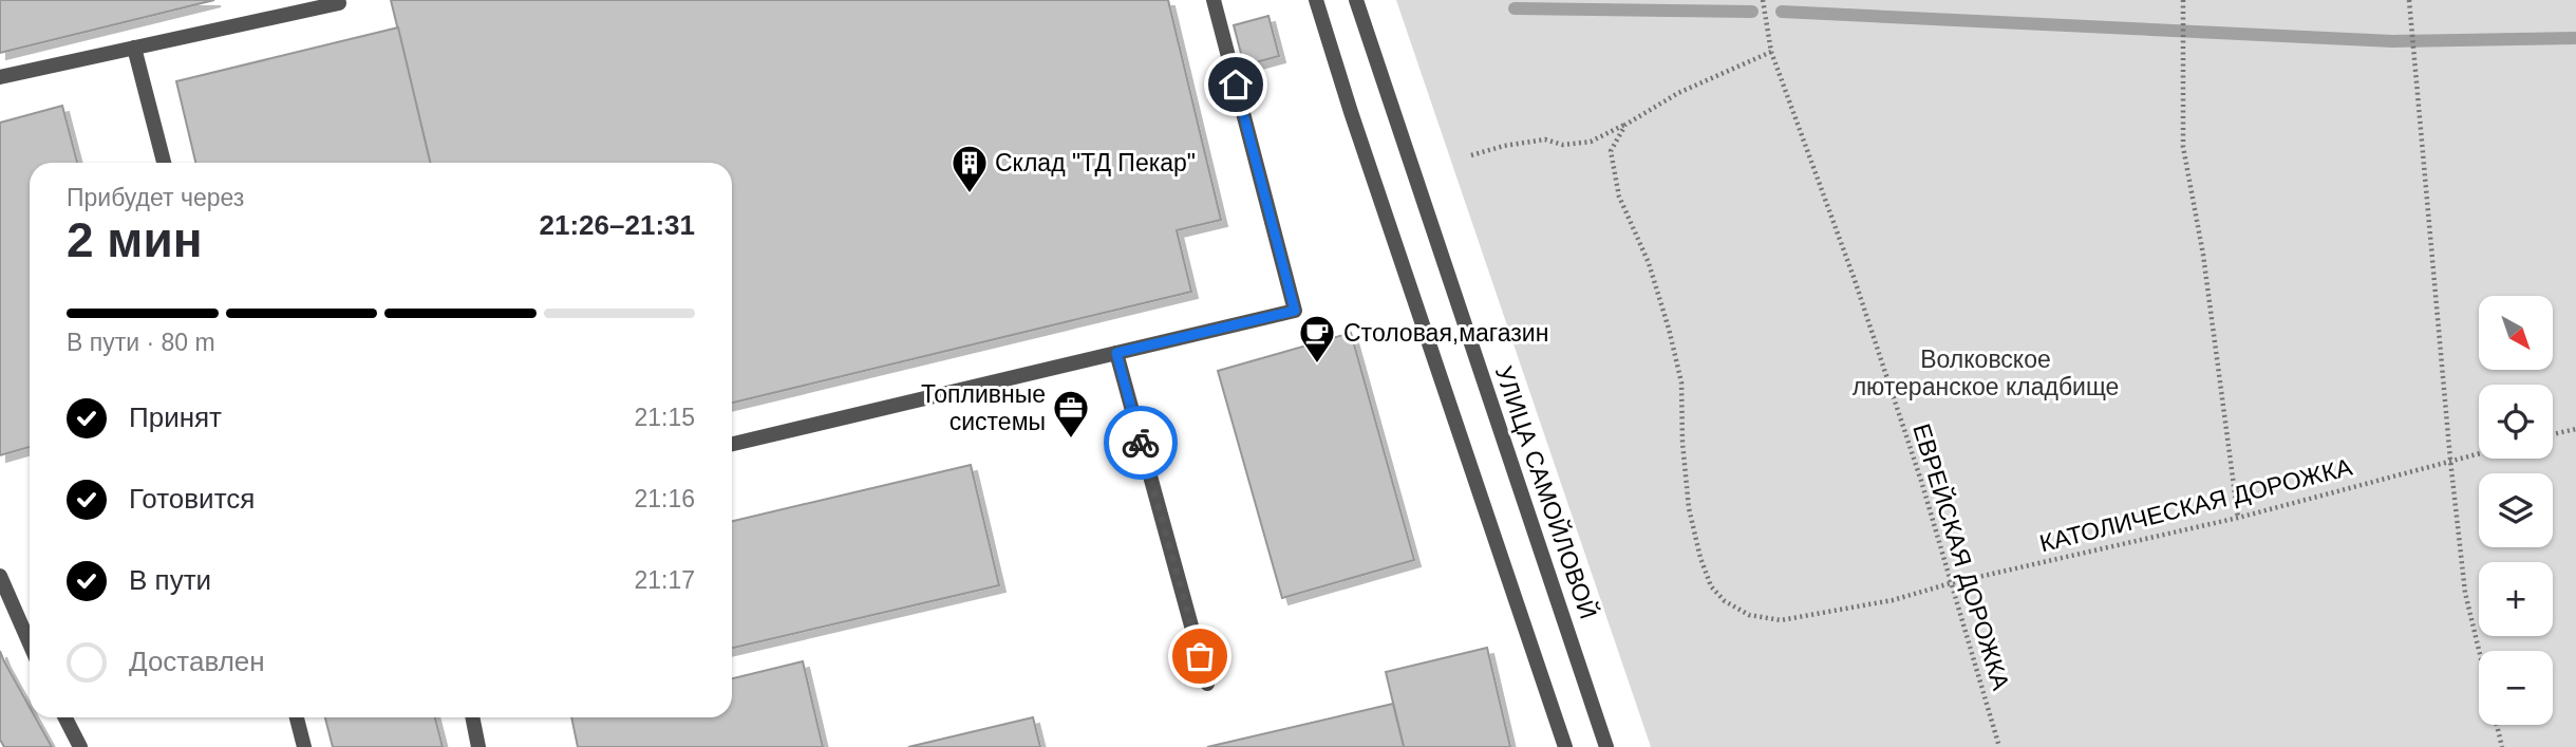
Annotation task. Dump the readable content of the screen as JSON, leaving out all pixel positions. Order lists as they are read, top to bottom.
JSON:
{
  "streets": {
    "street": ["УЛИЦА САМОЙЛОВОЙ"],
    "path": ["КАТОЛИЧЕСКАЯ ДОРОЖКА", "ЕВРЕЙСКАЯ ДОРОЖКА"]
  },
  "crossings": [
    ["КАТОЛИЧЕСКАЯ ДОРОЖКА", "ЕВРЕЙСКАЯ ДОРОЖКА"]
  ],
  "parks": ["Волковское лютеранское кладбище"],
  "places": {
    "building": ["Склад \"ТД Пекар\""],
    "cafe": ["Столовая,магазин"],
    "office": ["Топливные системы"]
  },
  "north": "bottom right",
  "page": {
    "heading": ["2 мин", "Прибудет через", "21:26–21:31"],
    "bar": "В пути · 80 m",
    "map_buttons": ["+", "−"],
    "list": [
      ["Принят", "21:15"],
      ["Готовится", "21:16"],
      ["В пути", "21:17"],
      "Доставлен"
    ]
  }
}
